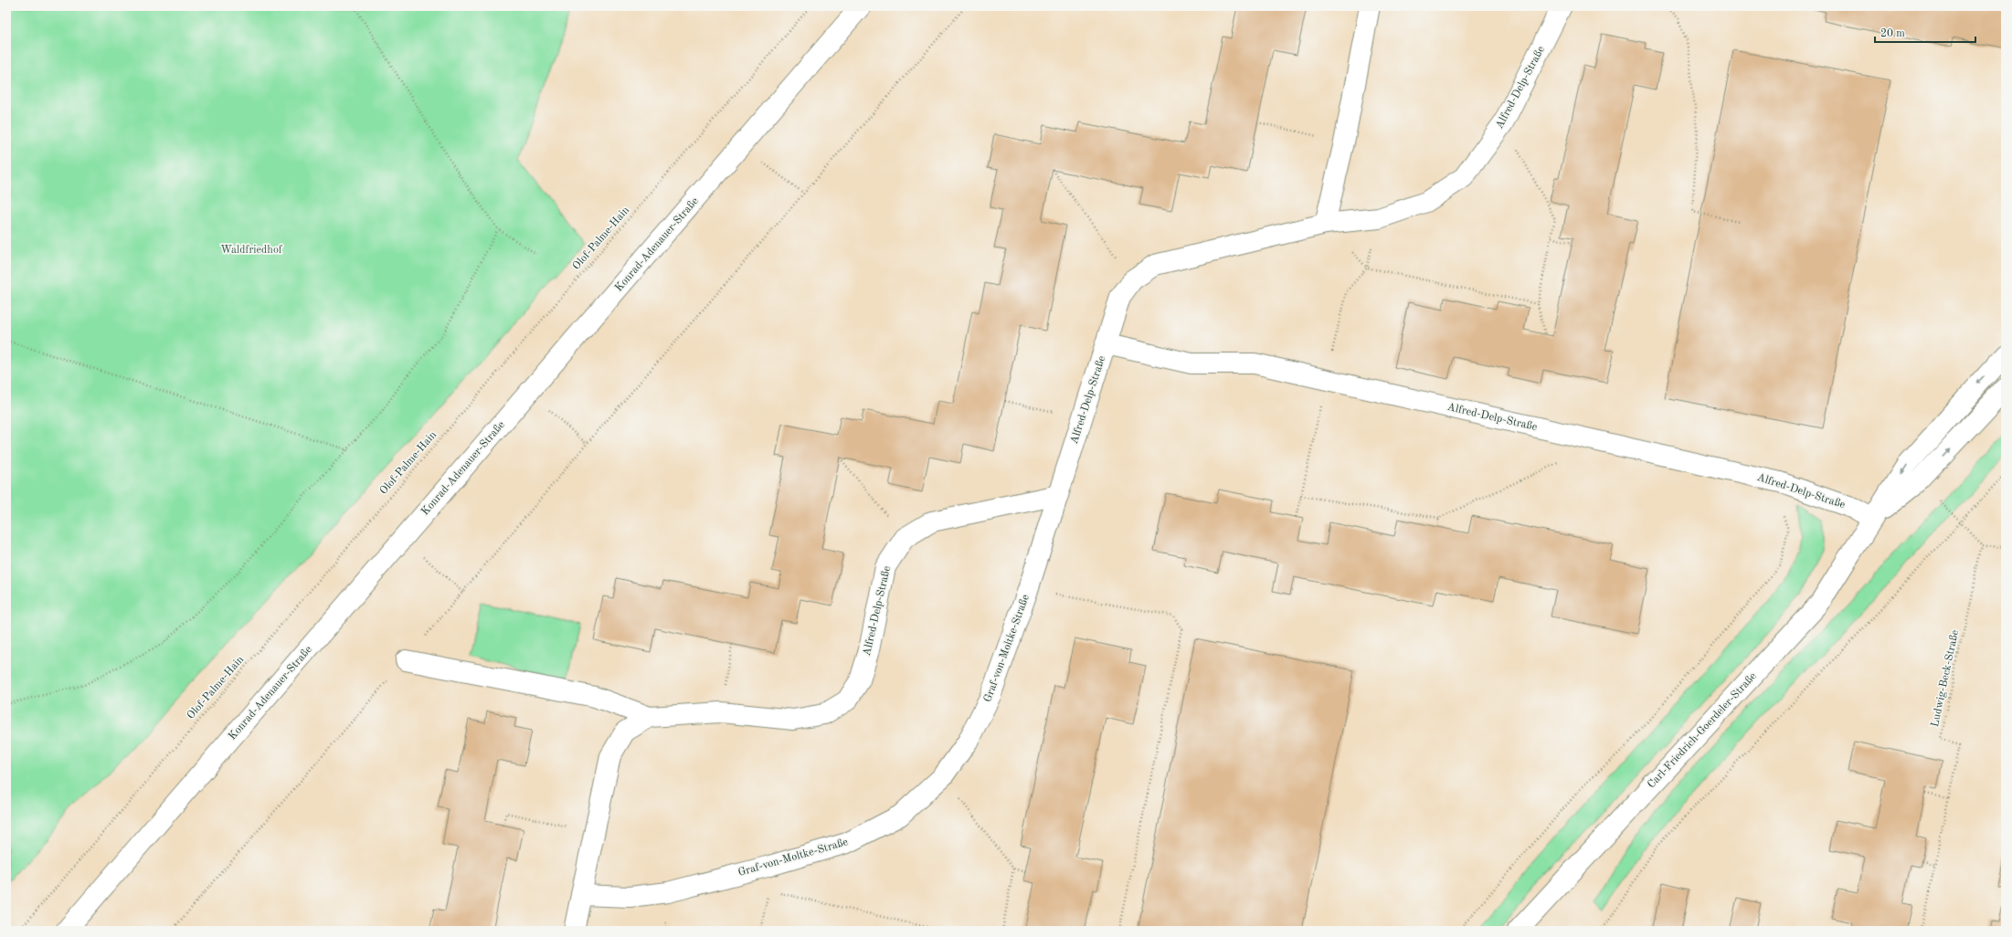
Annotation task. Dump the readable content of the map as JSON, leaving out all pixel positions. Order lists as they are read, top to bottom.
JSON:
{
  "streets": {
    "street": [
      "Alfred-Delp-Straße",
      "Konrad-Adenauer-Straße",
      "Graf-von-Moltke-Straße",
      "Carl-Friedrich-Goerdeler-Straße"
    ],
    "path": ["Olof-Palme-Hain", "Ludwig-Beck-Straße"]
  },
  "crossings": [
    ["Alfred-Delp-Straße", "Graf-von-Moltke-Straße"],
    ["Alfred-Delp-Straße", "Carl-Friedrich-Goerdeler-Straße"]
  ],
  "parks": ["Waldfriedhof"],
  "scale_bar": "20 m"
}
